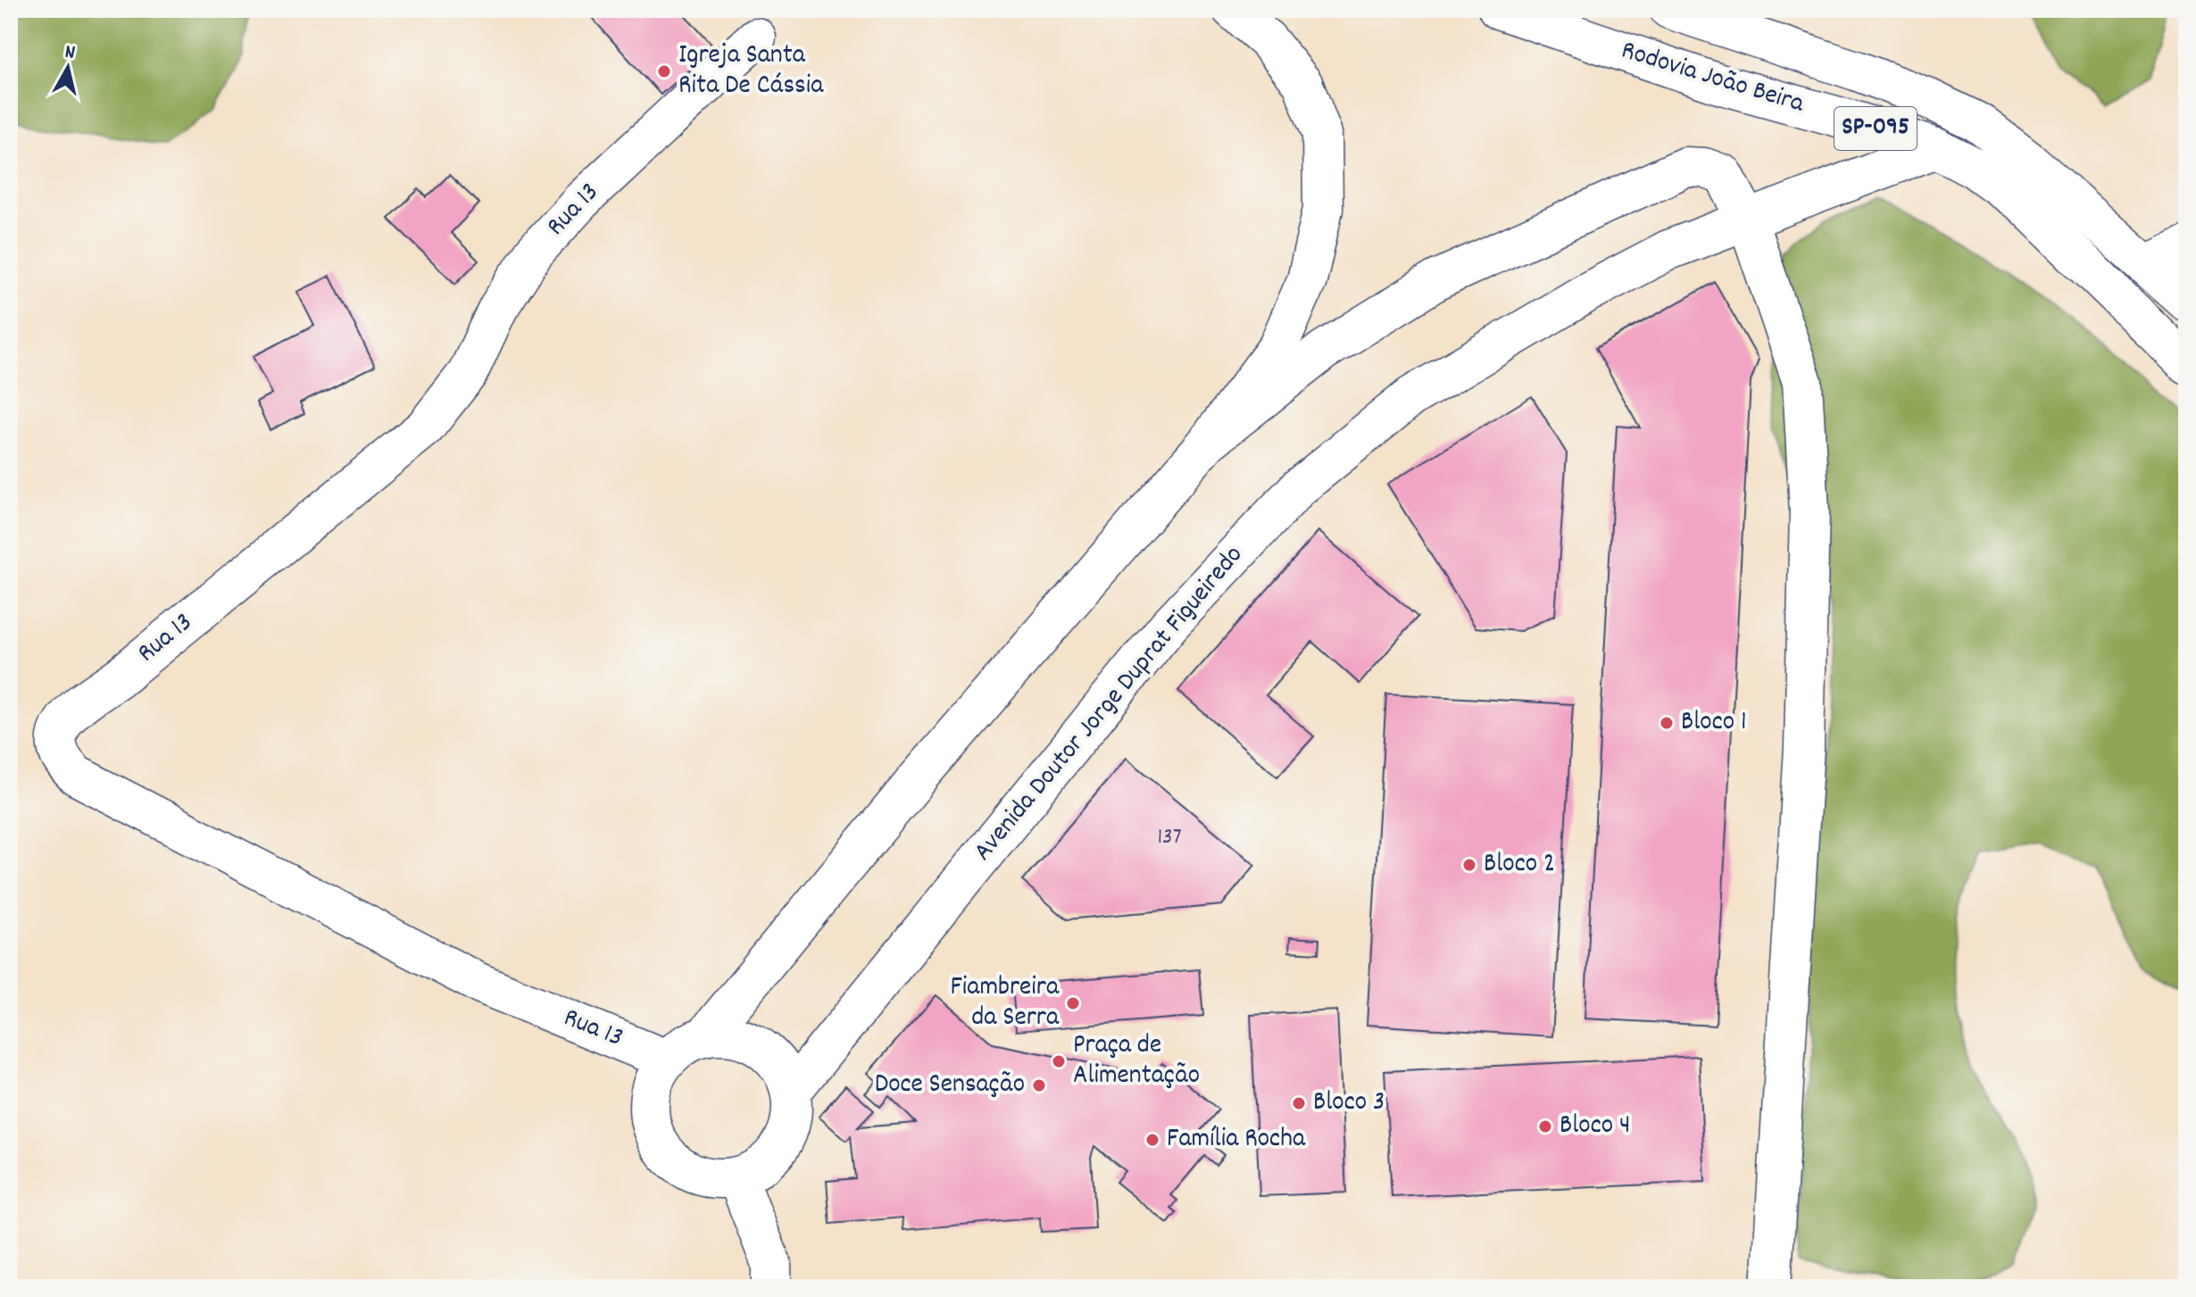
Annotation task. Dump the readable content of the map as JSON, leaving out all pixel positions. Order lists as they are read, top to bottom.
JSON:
{
  "streets": {
    "street": [
      "Rodovia João Beira",
      "SP-095",
      "Rua 13",
      "Avenida Doutor Jorge Duprat Figueiredo"
    ]
  },
  "crossings": [
    ["Rodovia João Beira", "Avenida Doutor Jorge Duprat Figueiredo"],
    ["Rua 13", "Avenida Doutor Jorge Duprat Figueiredo"]
  ],
  "places": [
    "Igreja Santa Rita De Cássia",
    "Bloco 1",
    "Bloco 2",
    "Fiambreira da Serra",
    "Praça de Alimentação",
    "Doce Sensação",
    "Bloco 3",
    "Bloco 4",
    "Família Rocha"
  ],
  "house_numbers": ["137"],
  "north": "top"
}
